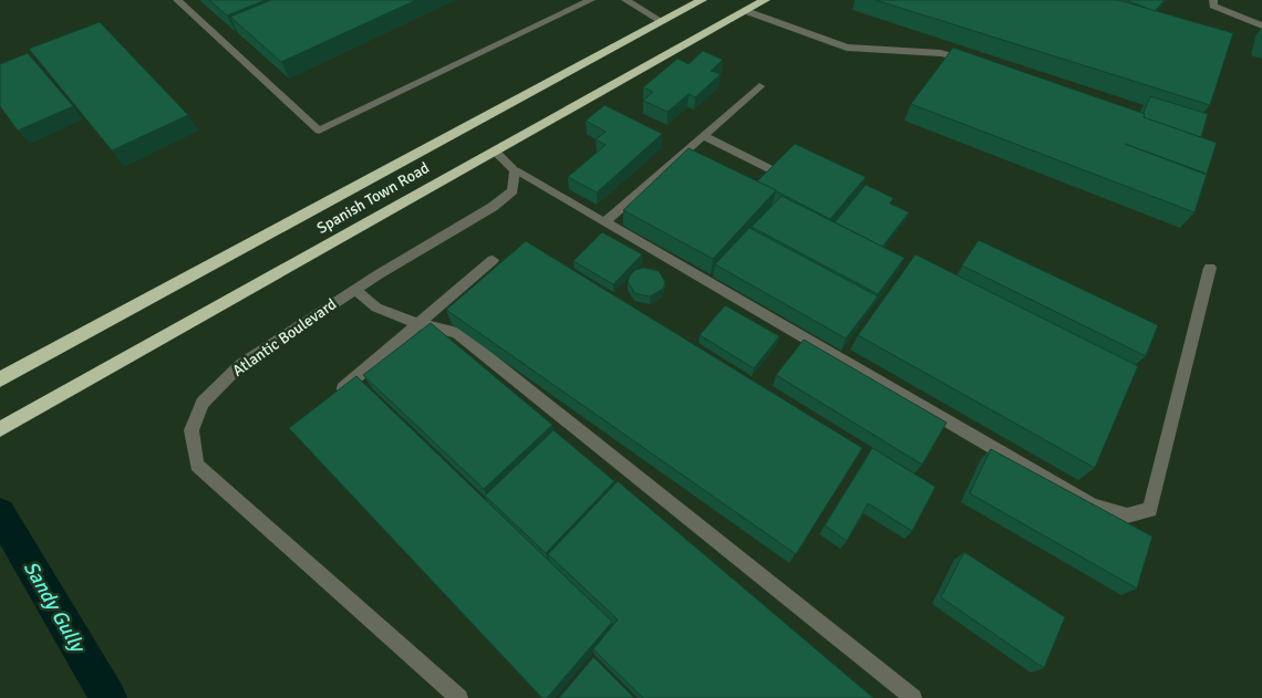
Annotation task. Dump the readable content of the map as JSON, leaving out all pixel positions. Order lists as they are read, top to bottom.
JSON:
{
  "streets": {
    "highway": ["Spanish Town Road"],
    "street": ["Atlantic Boulevard"]
  },
  "water": ["Sandy Gully"]
}
